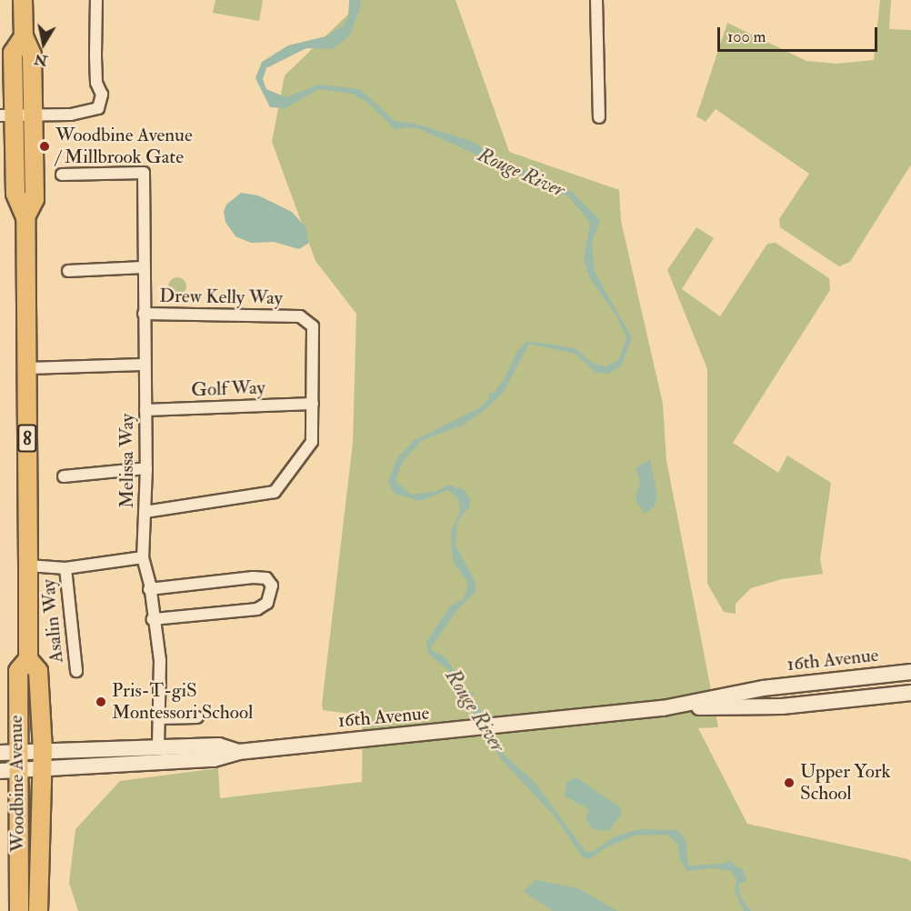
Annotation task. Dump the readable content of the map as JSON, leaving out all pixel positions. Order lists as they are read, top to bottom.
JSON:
{
  "streets": {
    "main road": ["8", "16th Avenue", "Woodbine Avenue"],
    "street": [
      "Drew Kelly Way",
      "Golf Way",
      "Melissa Way",
      "Asalin Way"
    ]
  },
  "crossings": [
    ["Drew Kelly Way", "Golf Way"],
    ["Drew Kelly Way", "Melissa Way"],
    ["Golf Way", "Melissa Way"],
    ["Melissa Way", "16th Avenue"],
    ["16th Avenue", "Woodbine Avenue"]
  ],
  "water": ["Rouge River"],
  "places": ["Woodbine Avenue / Millbrook Gate", "Pris-T-giS Montessori School", "Upper York School"],
  "scale_bar": "100 m",
  "north": "bottom"
}
